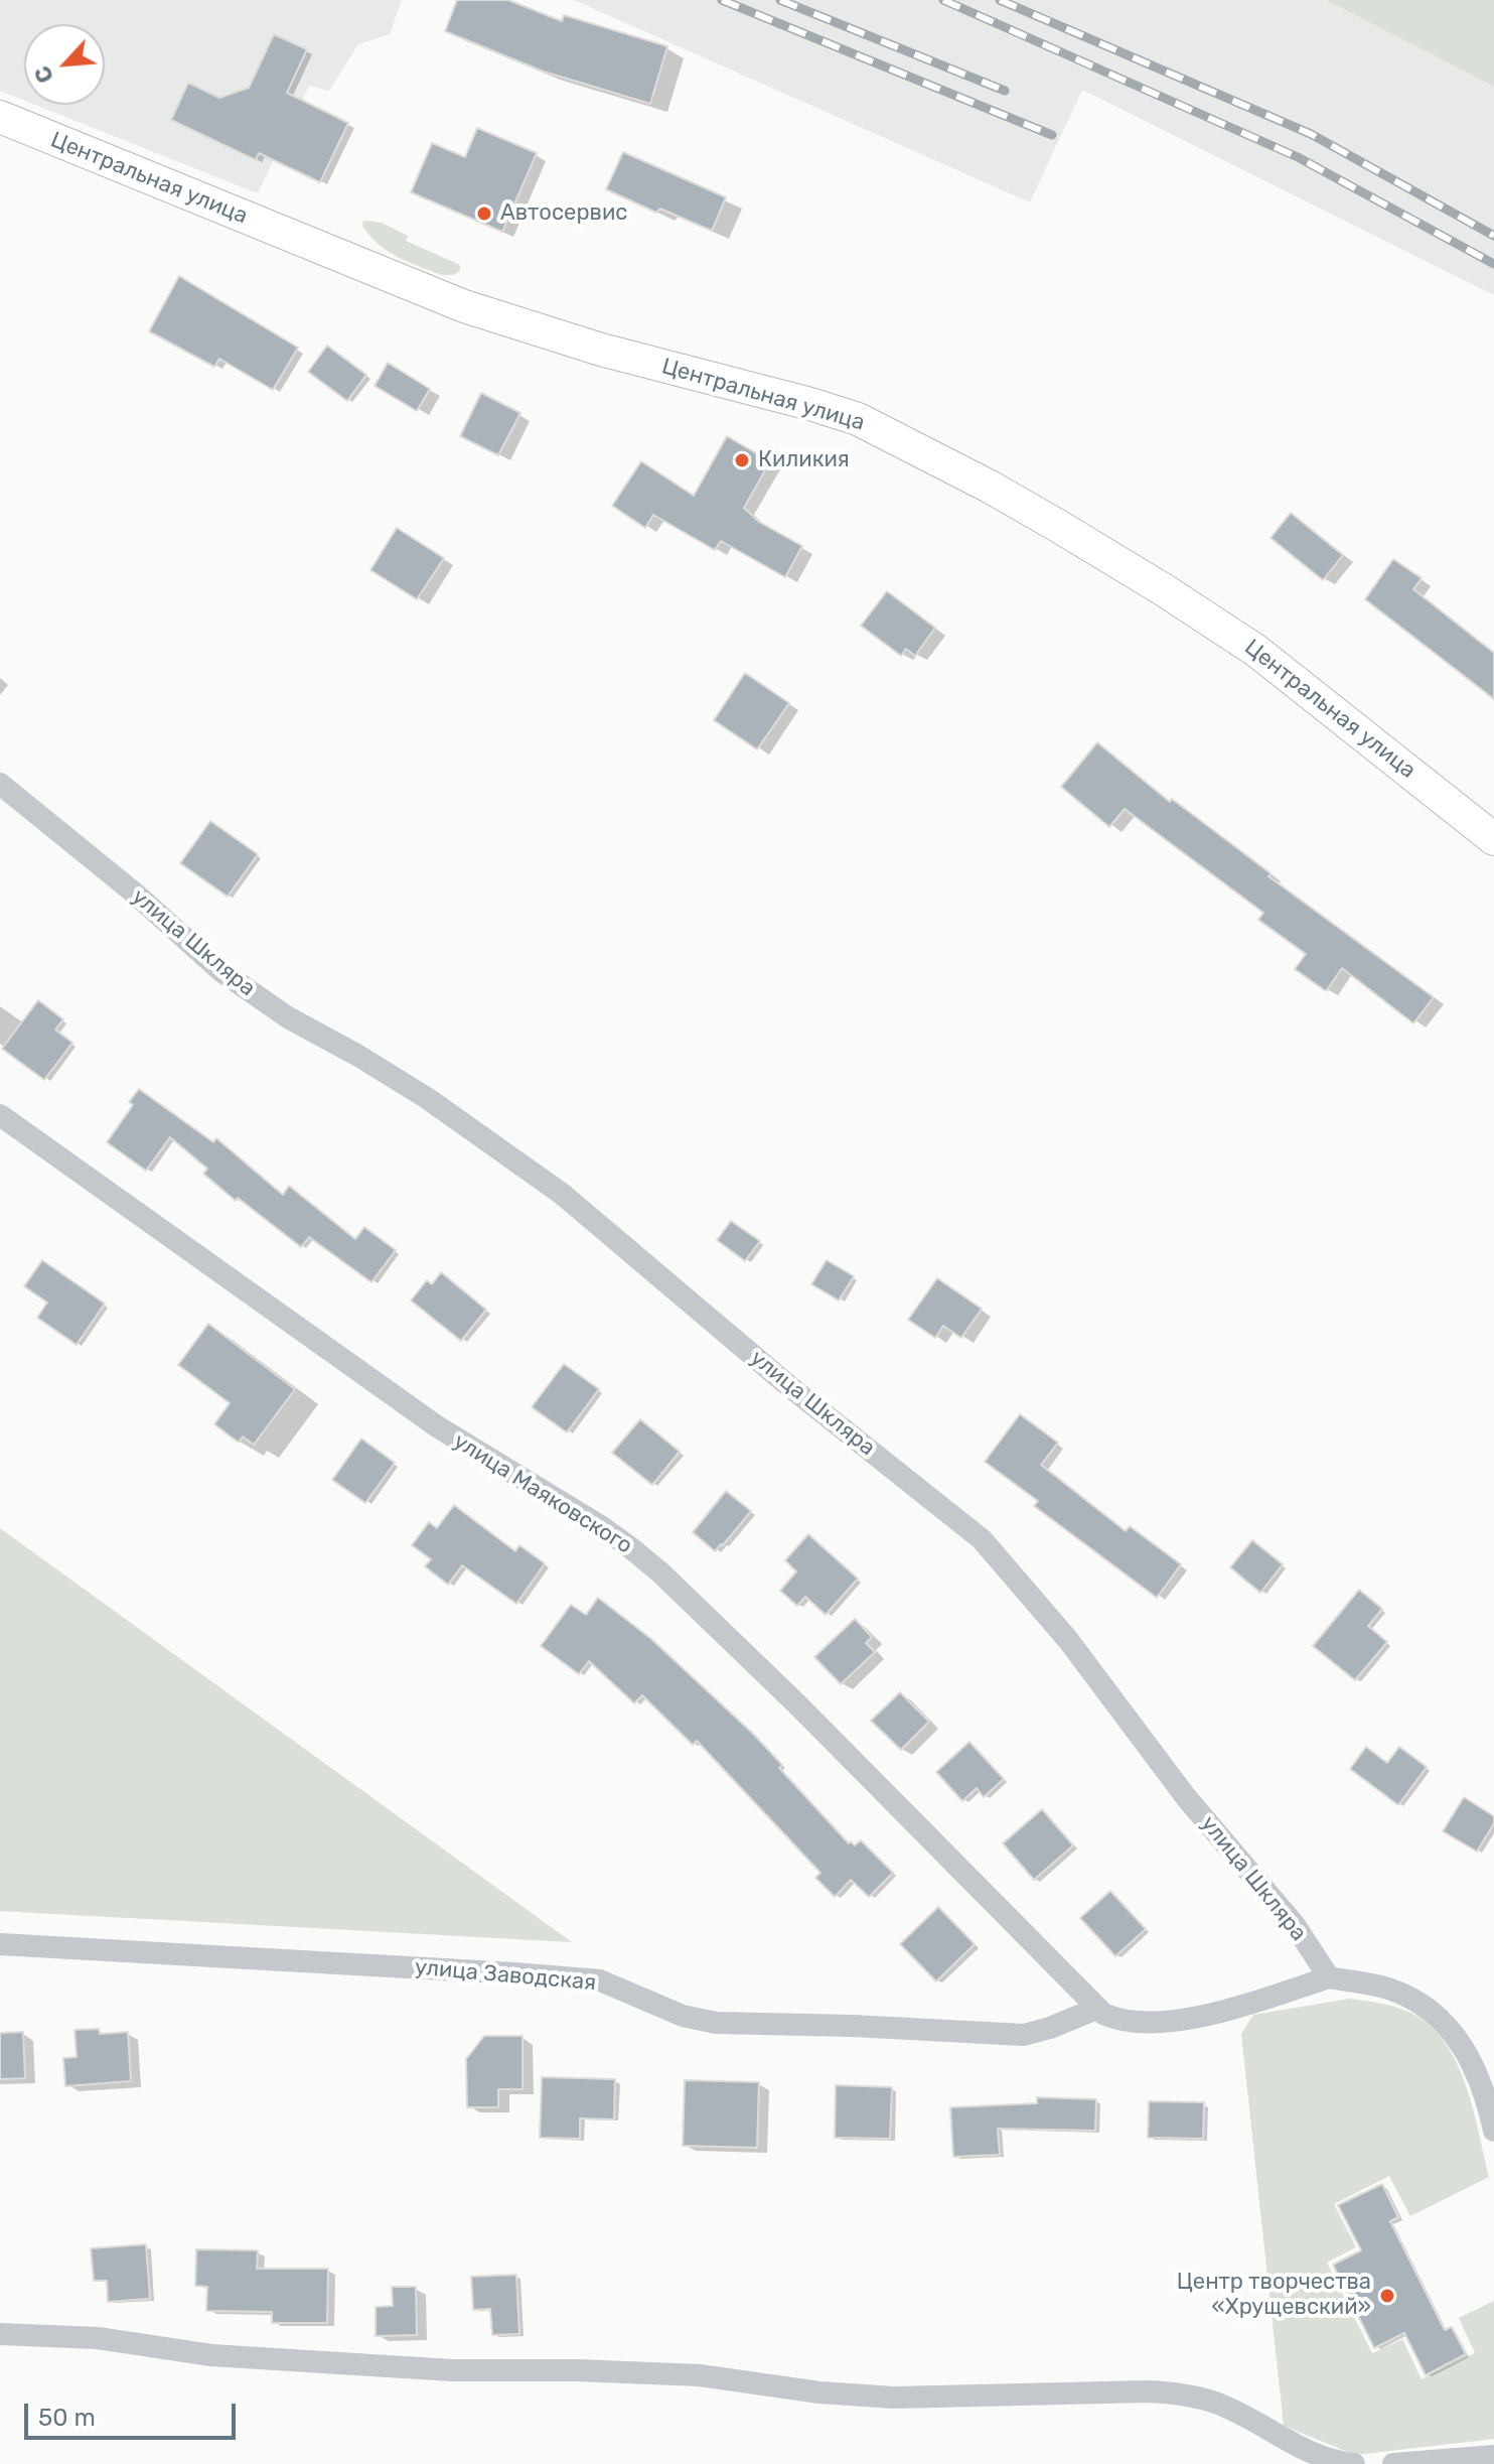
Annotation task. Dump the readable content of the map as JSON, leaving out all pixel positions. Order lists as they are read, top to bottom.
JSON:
{
  "streets": {
    "main road": ["Центральная улица"],
    "street": ["улица Шкляра", "улица Маяковского", "улица Заводская"]
  },
  "crossings": [
    ["улица Маяковского", "улица Заводская"]
  ],
  "places": ["Автосервис", "Киликия", "Центр творчества «Хрущевский»"],
  "scale_bar": "50 m",
  "north": "bottom left"
}
